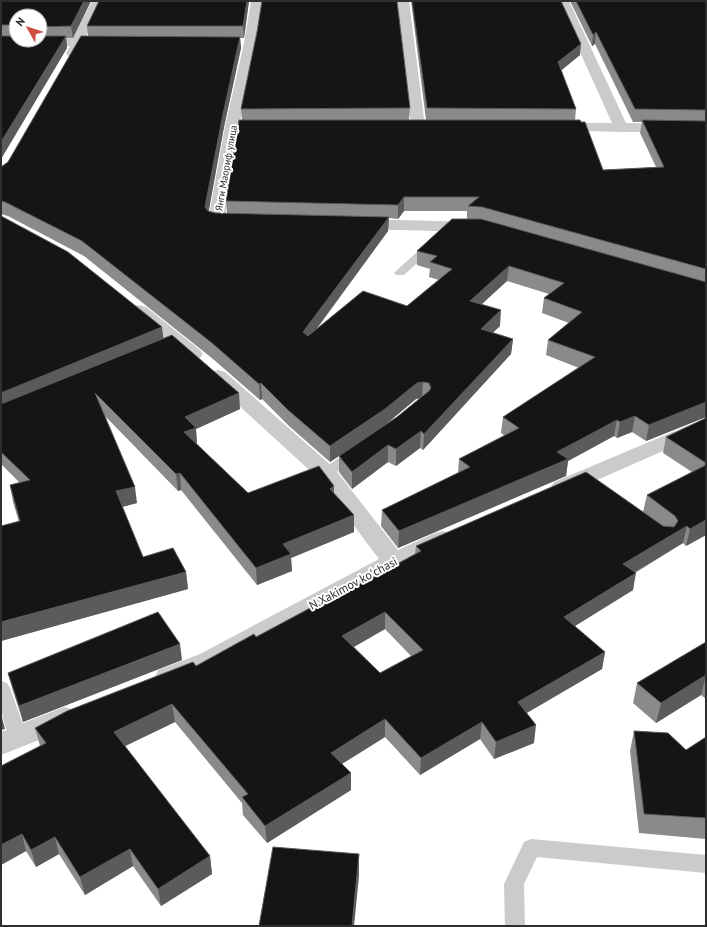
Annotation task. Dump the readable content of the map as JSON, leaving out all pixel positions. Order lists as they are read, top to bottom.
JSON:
{
  "streets": {
    "street": ["Янги Маориф улица", "N.Xakimov koʻchasi"]
  },
  "north": "top left"
}
